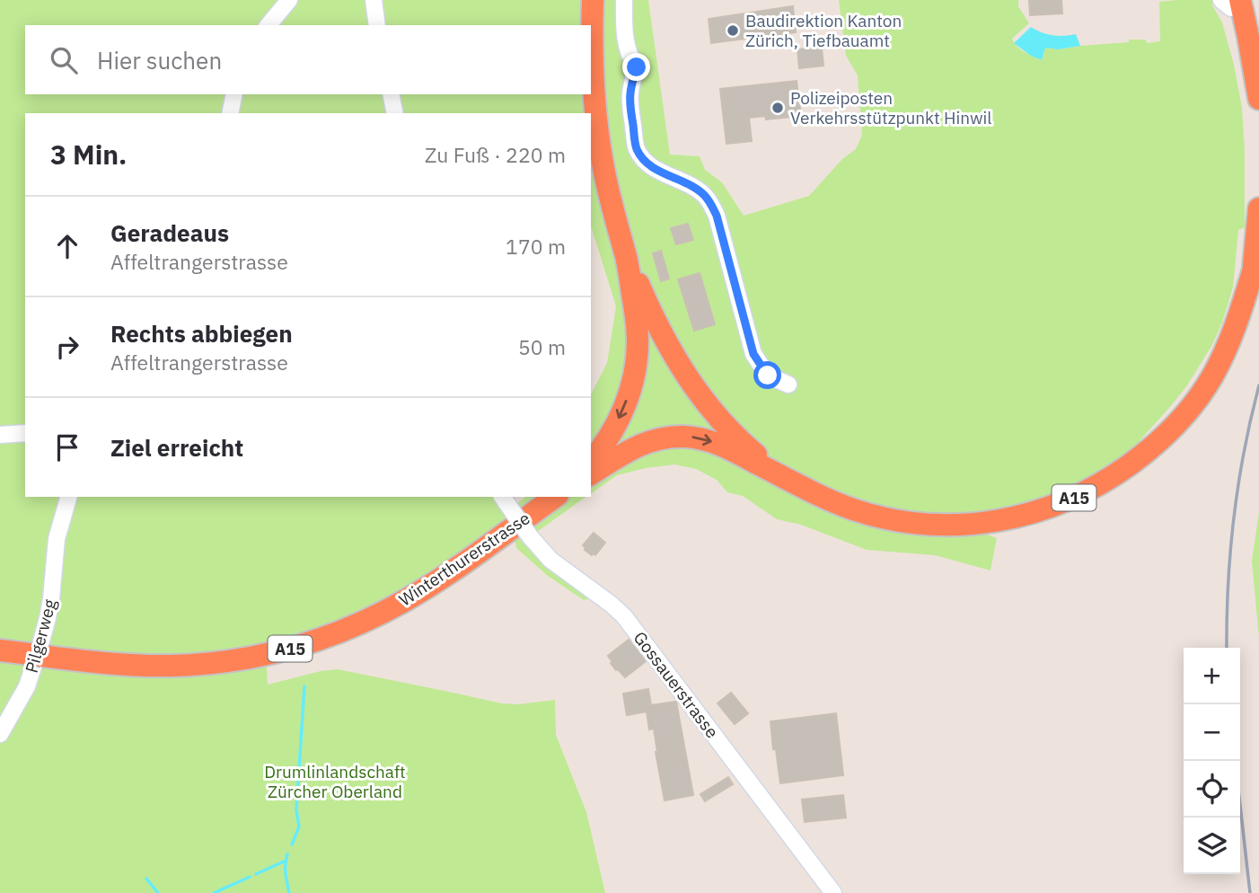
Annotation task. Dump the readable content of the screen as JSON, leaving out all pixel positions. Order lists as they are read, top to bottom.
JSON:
{
  "streets": {
    "highway": ["A15", "Winterthurerstrasse"],
    "street": ["Pilgerweg", "Gossauerstrasse"]
  },
  "parks": ["Drumlinlandschaft Zürcher Oberland"],
  "places": ["Baudirektion Kanton Zürich, Tiefbauamt", "Polizeiposten Verkehrsstützpunkt Hinwil"],
  "page": {
    "search": "Hier suchen",
    "heading": ["3 Min.", "Zu Fuß · 220 m"],
    "list": [
      ["Geradeaus", "Affeltrangerstrasse", "170 m"],
      ["Rechts abbiegen", "Affeltrangerstrasse", "50 m"],
      "Ziel erreicht"
    ],
    "map_buttons": ["+", "−"]
  }
}
